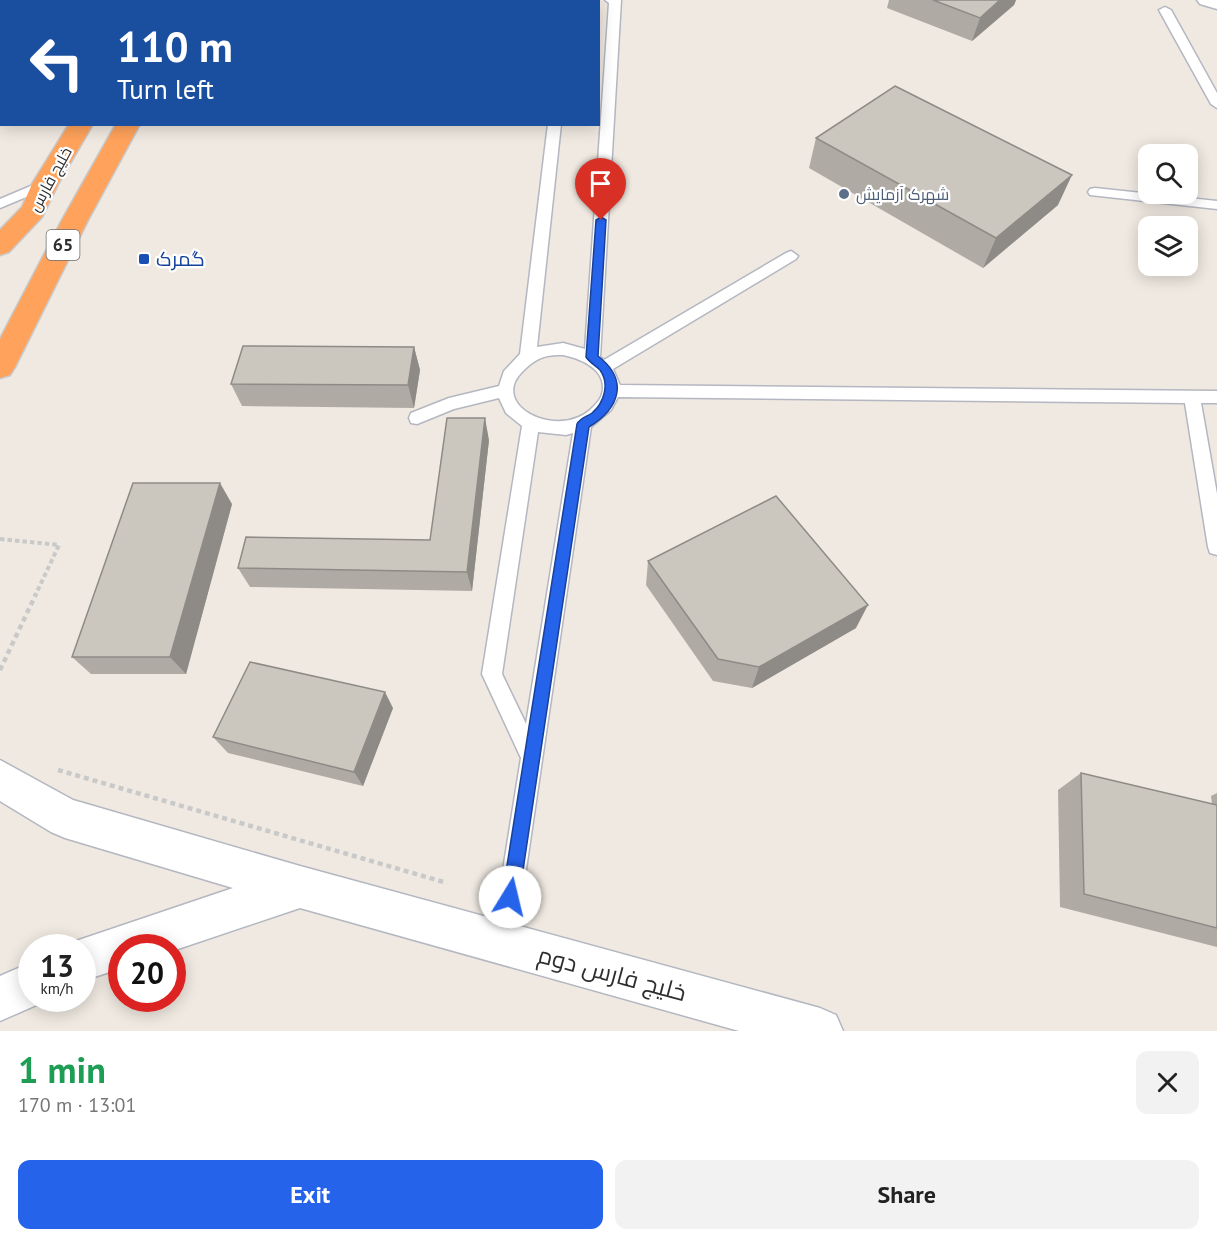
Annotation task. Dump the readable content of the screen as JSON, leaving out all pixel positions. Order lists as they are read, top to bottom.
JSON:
{
  "streets": {
    "highway": ["خلیج فارس", "65"],
    "street": ["خلیج فارس دوم"]
  },
  "places": {
    "other": ["شهرک آزمایش"],
    "transit": ["گمرک"]
  },
  "page": {
    "turn": ["110 m", "Turn left"],
    "speed": "13 km/h",
    "limit": "20",
    "heading": ["1 min", "170 m · 13:01"],
    "buttons": ["Exit", "Share"]
  }
}
